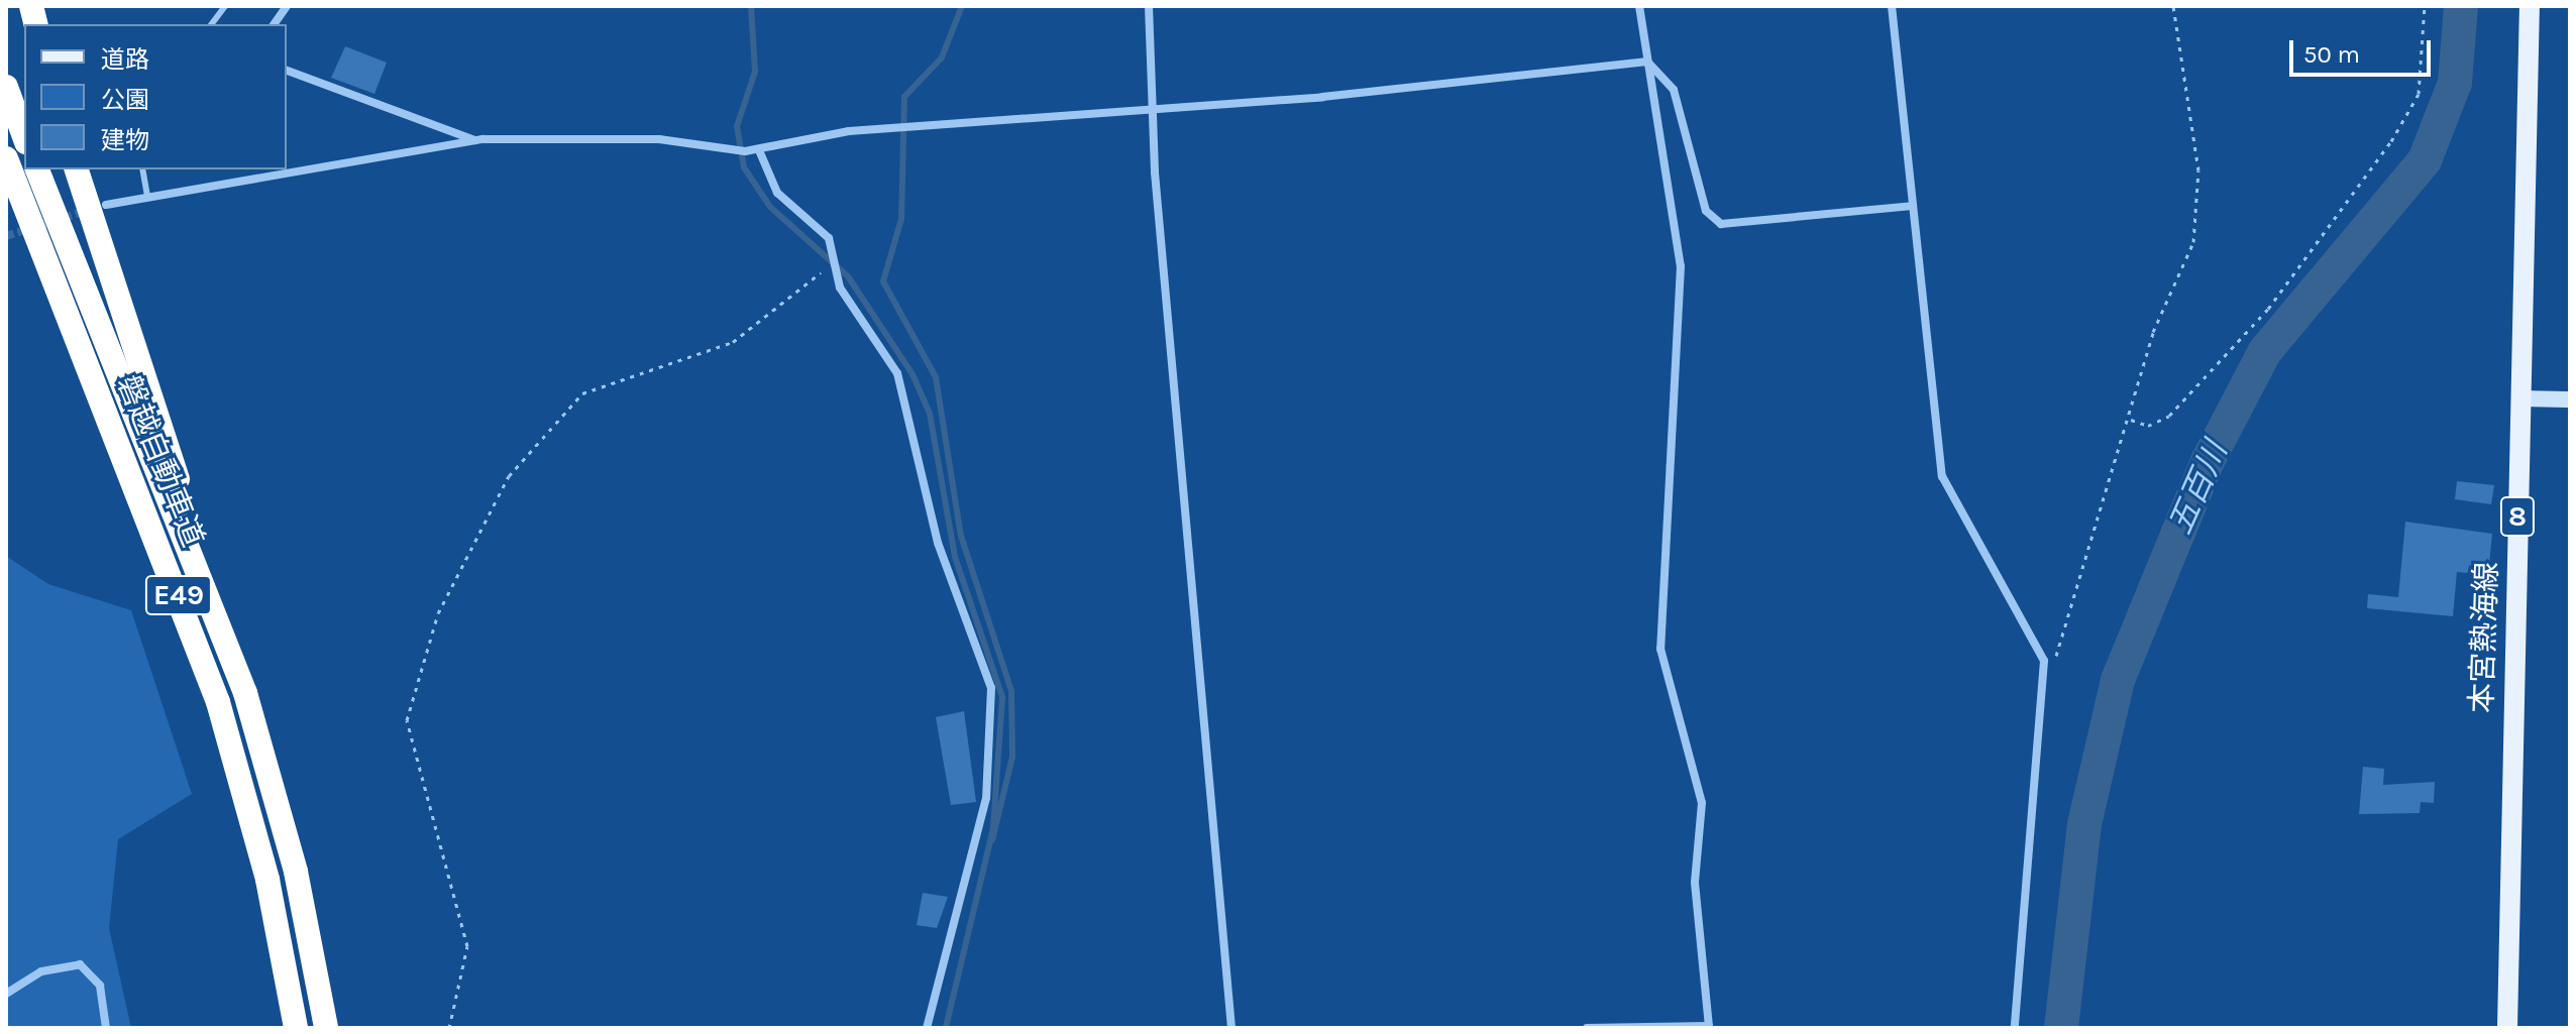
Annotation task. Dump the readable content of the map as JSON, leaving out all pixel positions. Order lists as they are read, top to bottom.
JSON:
{
  "streets": {
    "highway": ["磐越自動車道", "E49"],
    "main road": ["8", "本宮熱海線"]
  },
  "water": ["五百川"],
  "legend": ["道路", "公園", "建物"],
  "scale_bar": "50 m"
}
